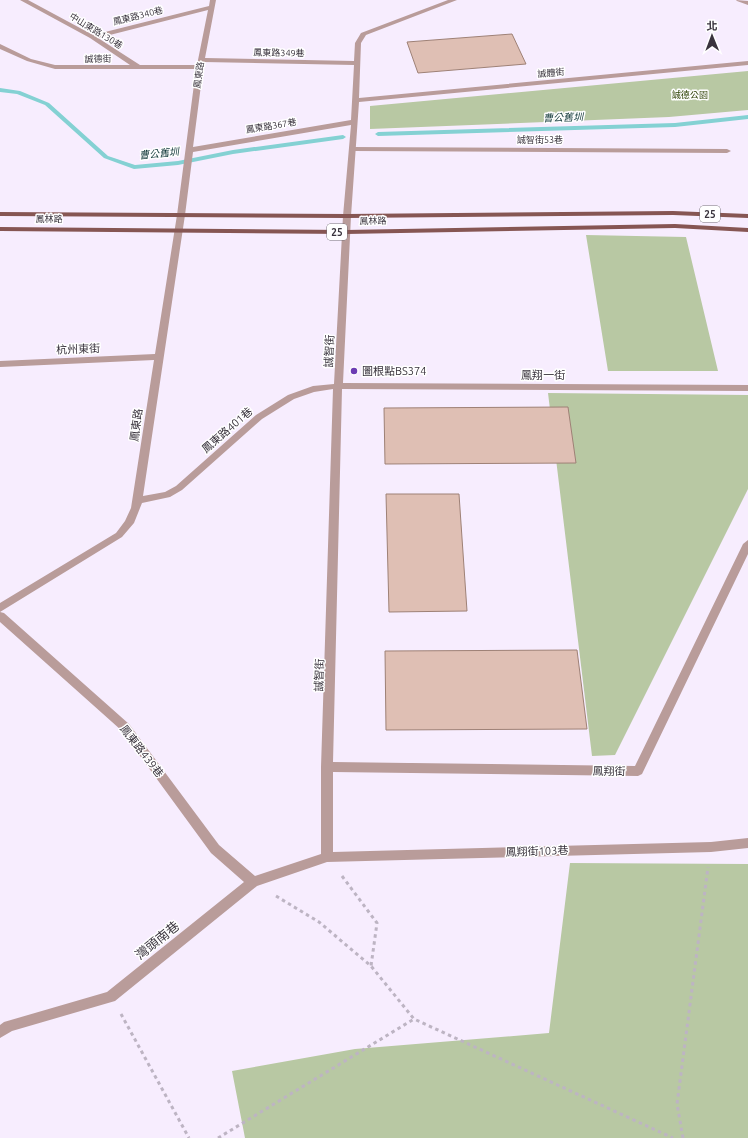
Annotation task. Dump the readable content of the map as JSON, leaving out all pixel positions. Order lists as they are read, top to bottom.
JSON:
{
  "streets": {
    "main road": ["25", "鳳林路"],
    "street": [
      "鳳東路340巷",
      "中山東路130巷",
      "鳳東路349巷",
      "誠德街",
      "誠體街",
      "鳳東路",
      "鳳東路367巷",
      "誠智街53巷",
      "杭州東街",
      "誠智街",
      "鳳翔一街",
      "鳳東路401巷",
      "鳳東路439巷",
      "鳳翔街",
      "鳳翔街103巷",
      "灣頭南巷"
    ]
  },
  "crossings": [
    ["鳳東路340巷", "中山東路130巷"],
    ["鳳東路340巷", "鳳東路"],
    ["中山東路130巷", "誠德街"],
    ["鳳東路349巷", "誠德街"],
    ["鳳東路349巷", "鳳東路"],
    ["鳳東路349巷", "誠智街"],
    ["誠德街", "鳳東路"],
    ["誠體街", "誠智街"],
    ["鳳東路", "鳳東路367巷"],
    ["鳳東路", "鳳林路"],
    ["鳳東路", "杭州東街"],
    ["鳳東路", "鳳東路401巷"],
    ["鳳東路367巷", "誠智街"],
    ["誠智街53巷", "誠智街"],
    ["鳳林路", "誠智街"],
    ["誠智街", "鳳翔一街"],
    ["誠智街", "鳳東路401巷"],
    ["誠智街", "鳳翔街"],
    ["誠智街", "鳳翔街103巷"],
    ["誠智街", "灣頭南巷"],
    ["鳳翔一街", "鳳東路401巷"],
    ["鳳東路439巷", "灣頭南巷"],
    ["鳳翔街103巷", "灣頭南巷"]
  ],
  "water": ["曹公舊圳"],
  "parks": ["誠德公園"],
  "places": ["圖根點BS374"],
  "north": "top"
}
